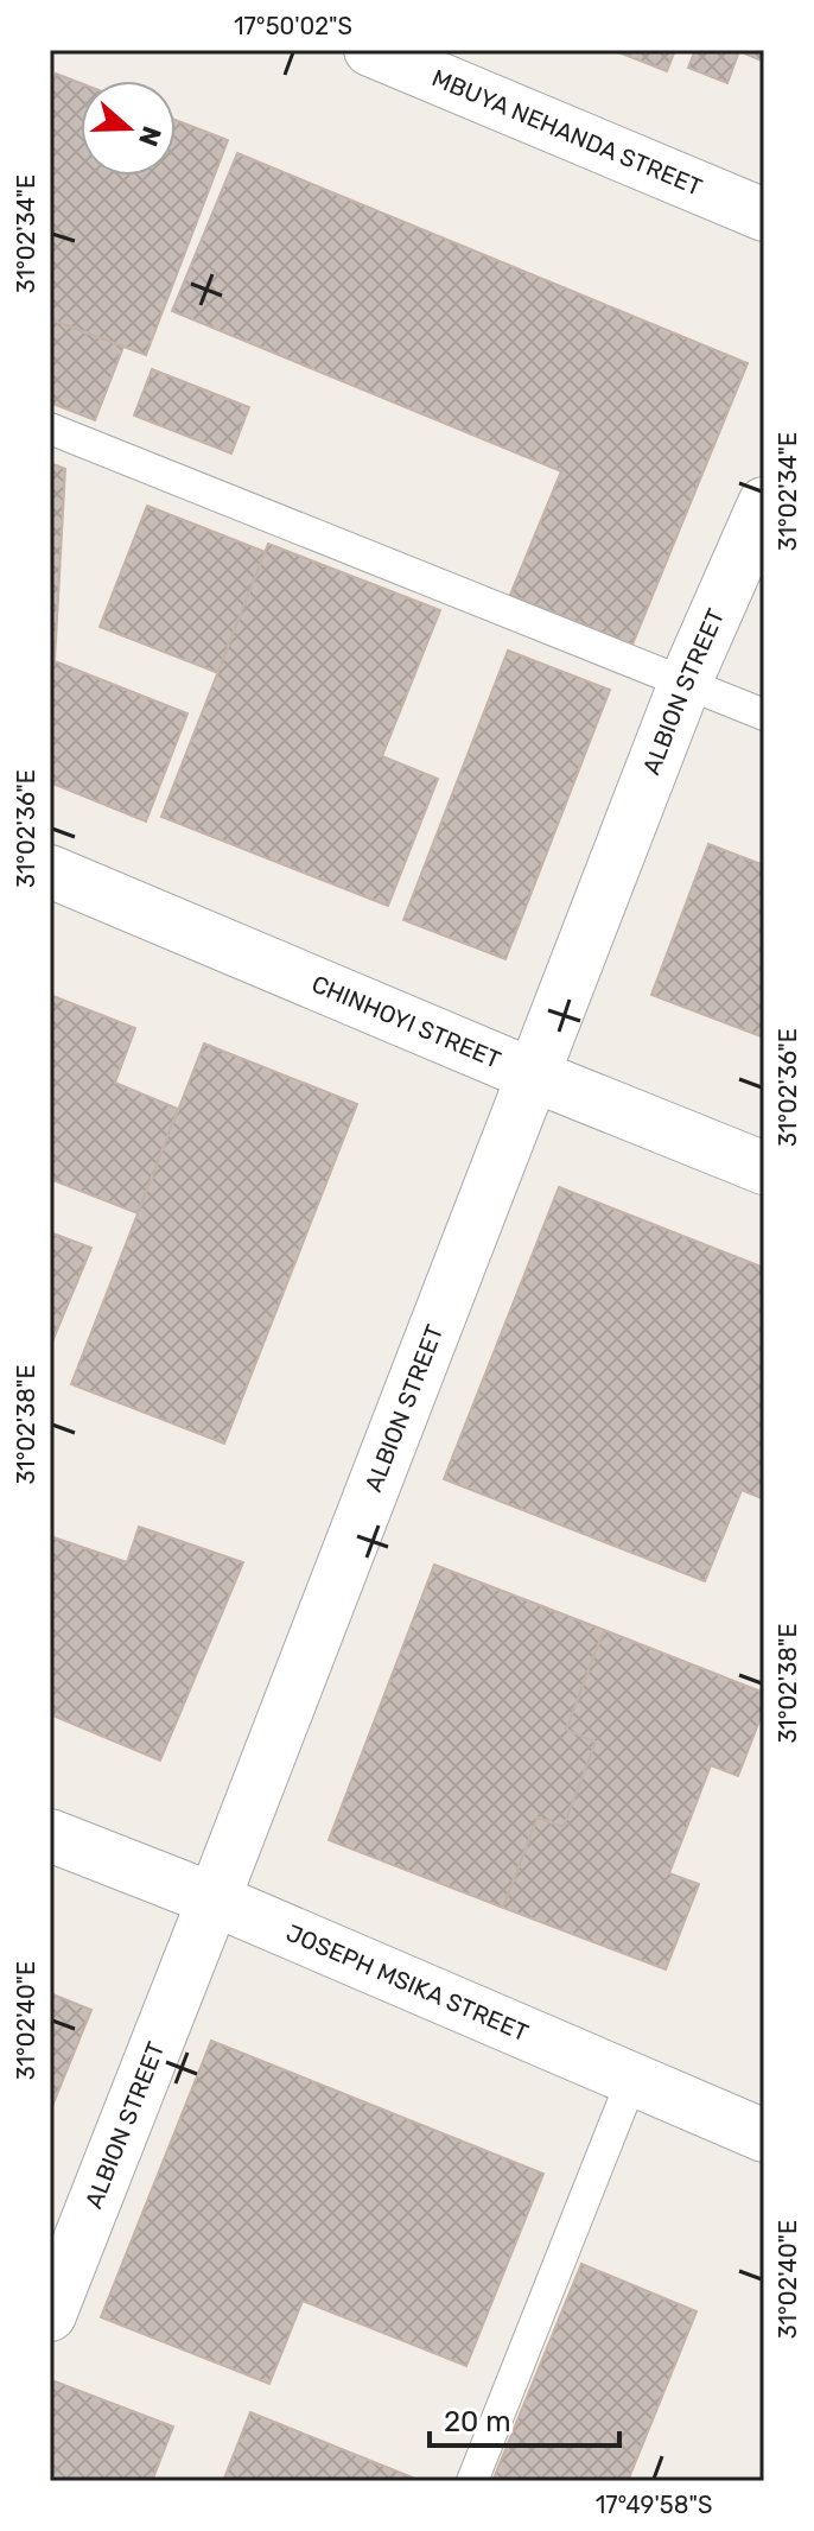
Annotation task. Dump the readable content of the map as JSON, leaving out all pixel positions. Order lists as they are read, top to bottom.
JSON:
{
  "streets": {
    "street": [
      "MBUYA NEHANDA STREET",
      "ALBION STREET",
      "CHINHOYI STREET",
      "JOSEPH MSIKA STREET"
    ]
  },
  "crossings": [
    ["ALBION STREET", "CHINHOYI STREET"],
    ["ALBION STREET", "JOSEPH MSIKA STREET"]
  ],
  "scale_bar": "20 m",
  "north": "right",
  "coordinates": [
    "17°50'02\"S",
    "31°02'34\"E",
    "31°02'36\"E",
    "31°02'38\"E",
    "31°02'40\"E",
    "17°49'58\"S"
  ]
}
